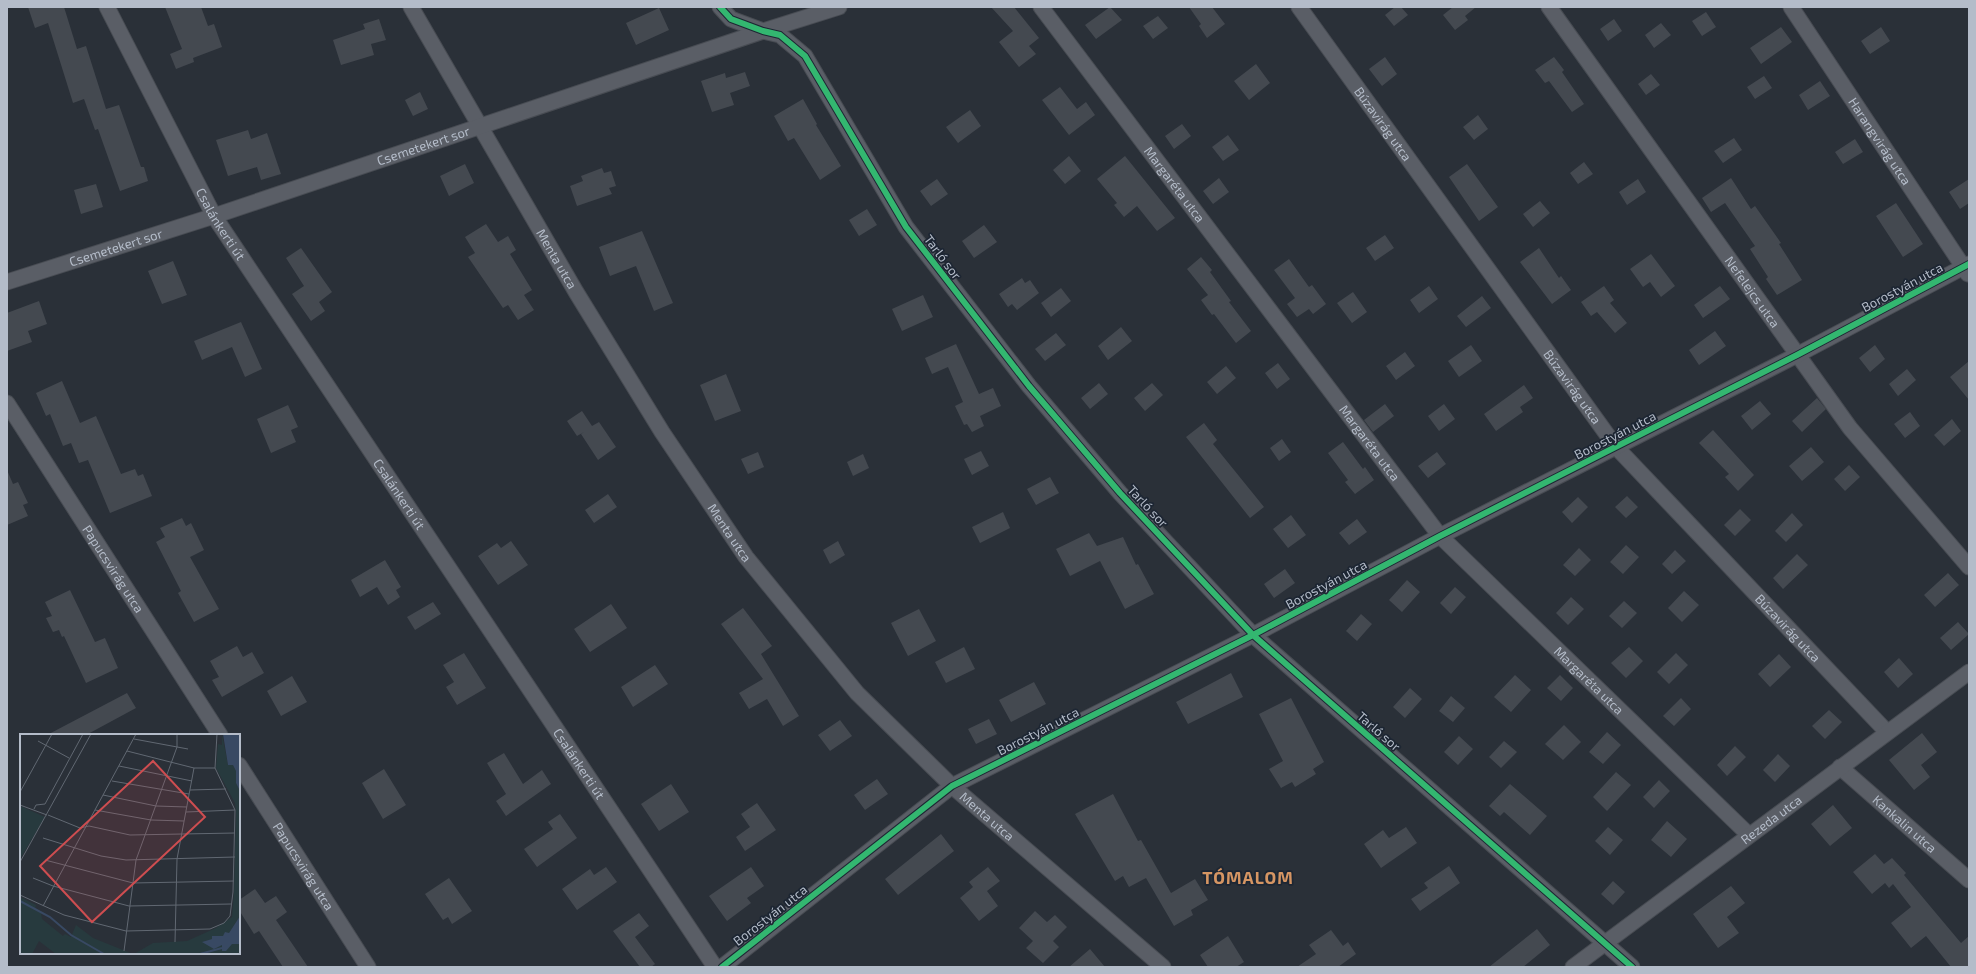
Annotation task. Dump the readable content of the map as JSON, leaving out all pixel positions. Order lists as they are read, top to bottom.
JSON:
{
  "streets": {
    "street": [
      "Búzavirág utca",
      "Harangvirág utca",
      "Csemetekert sor",
      "Margaréta utca",
      "Csalánkerti út",
      "Tarló sor",
      "Menta utca",
      "Borostyán utca",
      "Nefelejcs utca",
      "Papucsvirág utca",
      "Rezeda utca",
      "Kankalin utca"
    ]
  },
  "crossings": [
    ["Búzavirág utca", "Borostyán utca"],
    ["Búzavirág utca", "Rezeda utca"],
    ["Harangvirág utca", "Borostyán utca"],
    ["Csemetekert sor", "Csalánkerti út"],
    ["Csemetekert sor", "Tarló sor"],
    ["Csemetekert sor", "Menta utca"],
    ["Margaréta utca", "Borostyán utca"],
    ["Margaréta utca", "Rezeda utca"],
    ["Tarló sor", "Borostyán utca"],
    ["Tarló sor", "Rezeda utca"],
    ["Menta utca", "Borostyán utca"],
    ["Borostyán utca", "Nefelejcs utca"],
    ["Rezeda utca", "Kankalin utca"]
  ],
  "districts": ["TÓMALOM"]
}
